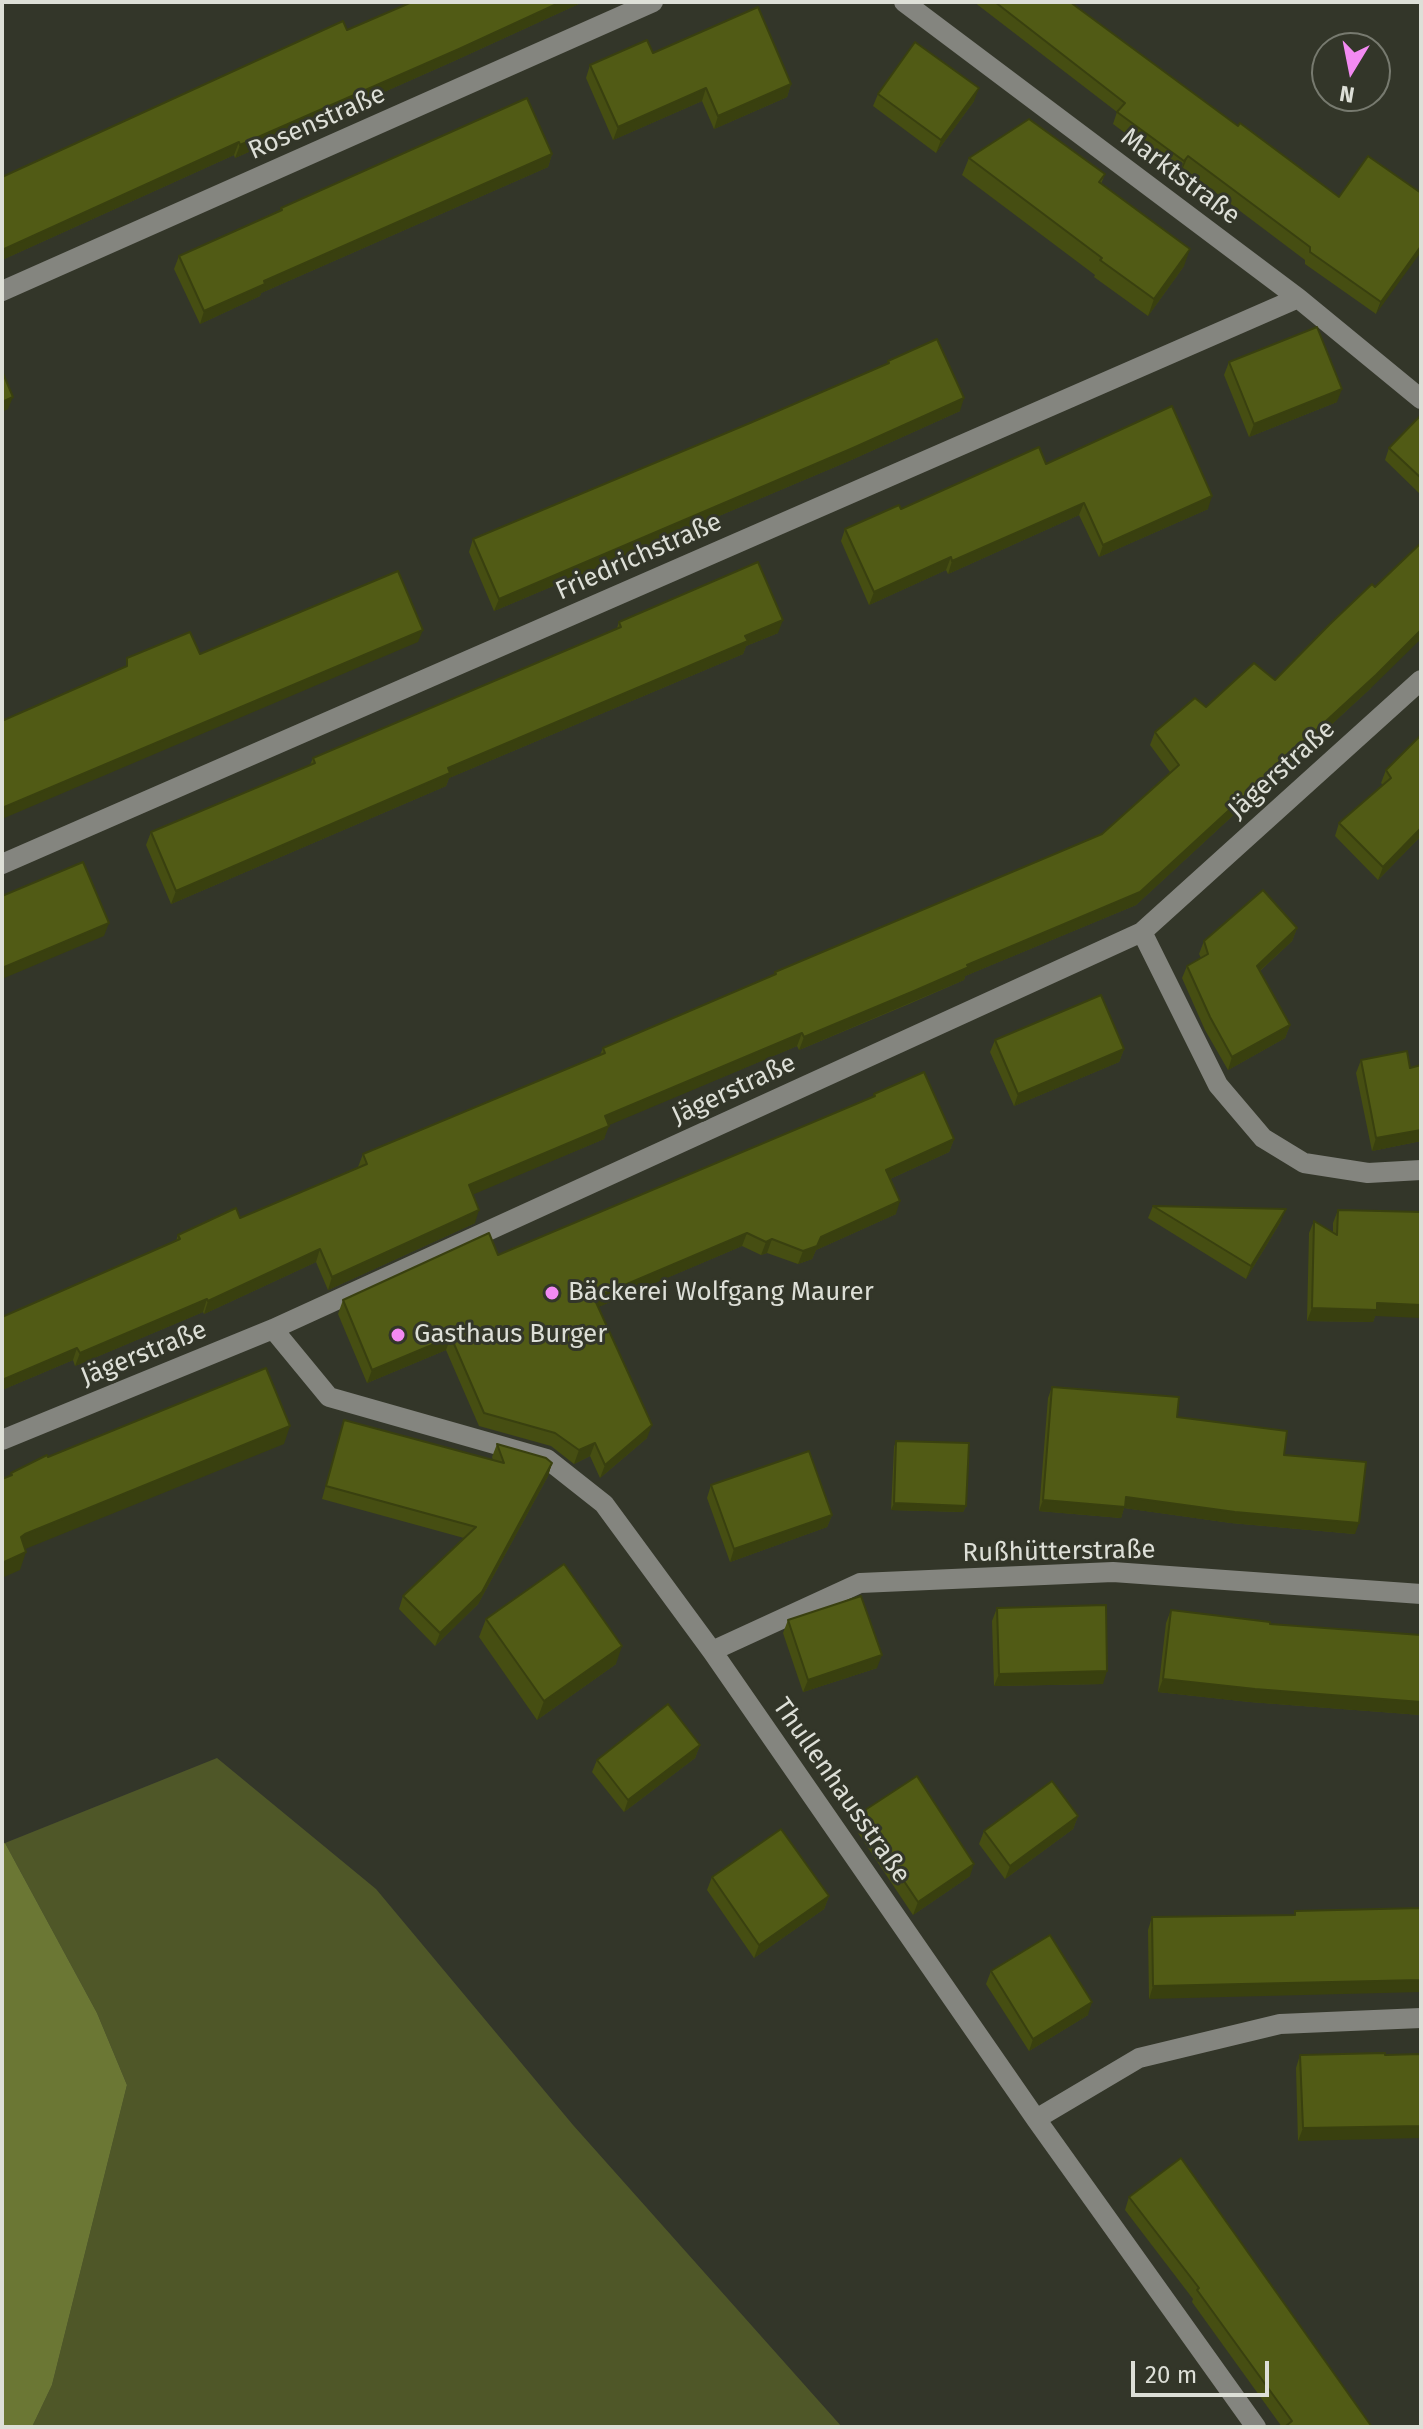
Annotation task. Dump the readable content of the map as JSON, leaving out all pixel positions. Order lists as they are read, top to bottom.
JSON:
{
  "streets": {
    "street": [
      "Rosenstraße",
      "Marktstraße",
      "Friedrichstraße",
      "Jägerstraße",
      "Rußhütterstraße",
      "Thullenhausstraße"
    ]
  },
  "crossings": [
    ["Marktstraße", "Friedrichstraße"],
    ["Jägerstraße", "Thullenhausstraße"],
    ["Rußhütterstraße", "Thullenhausstraße"]
  ],
  "places": ["Bäckerei Wolfgang Maurer", "Gasthaus Burger"],
  "scale_bar": "20 m",
  "north": "bottom"
}
